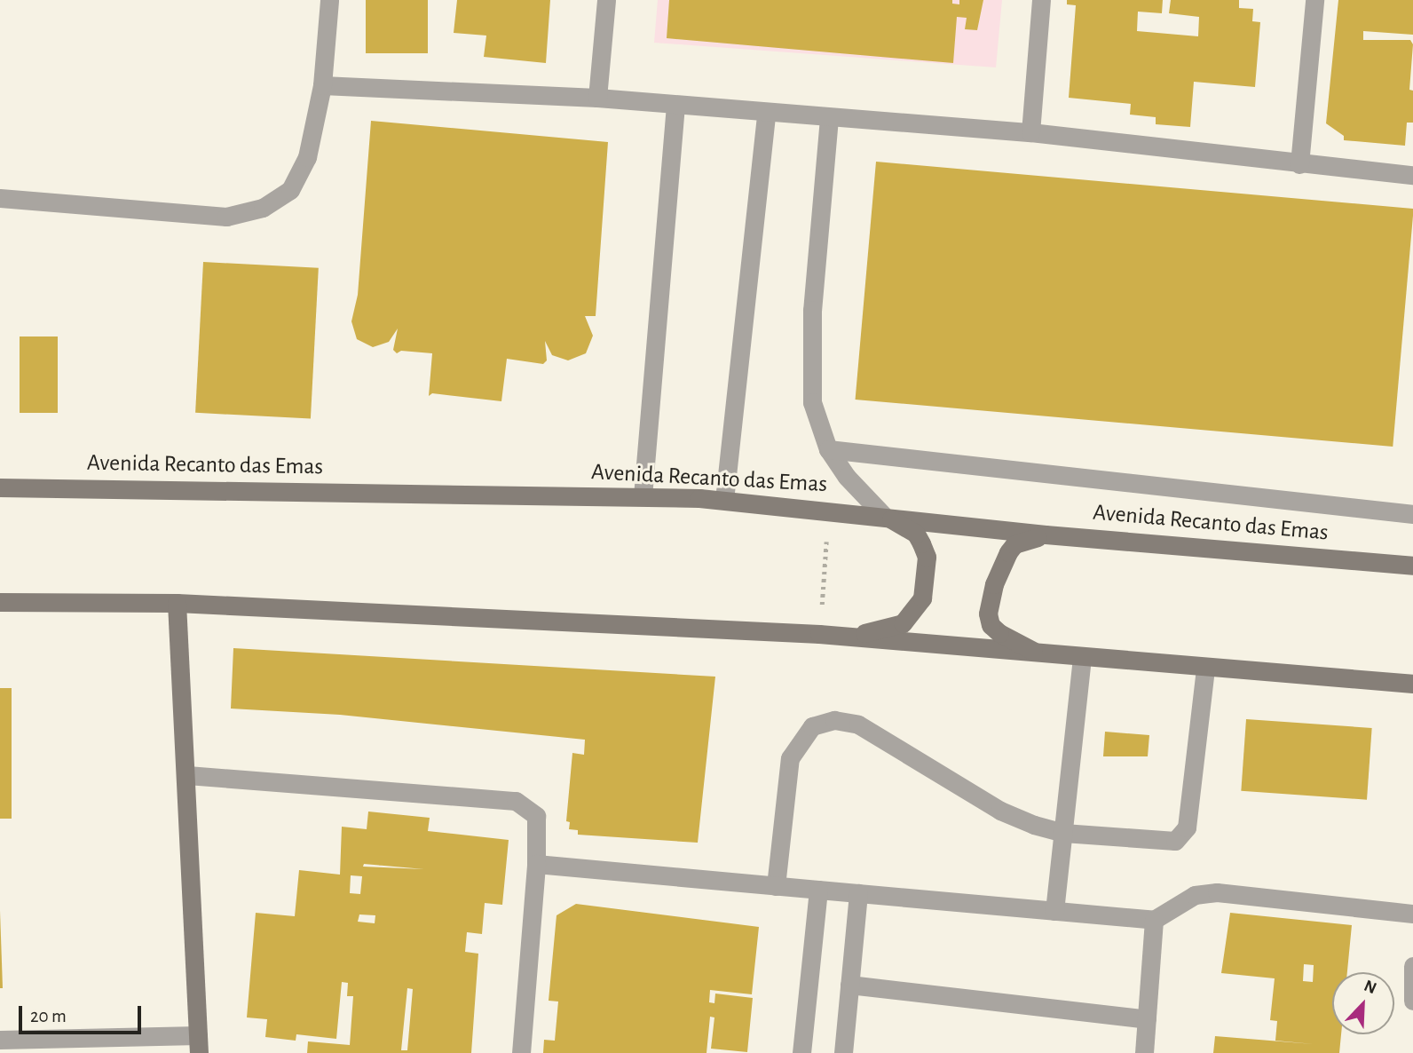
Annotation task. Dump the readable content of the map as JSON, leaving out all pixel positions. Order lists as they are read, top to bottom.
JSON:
{
  "streets": {
    "main road": ["Avenida Recanto das Emas"]
  },
  "scale_bar": "20 m",
  "north": "top right"
}
